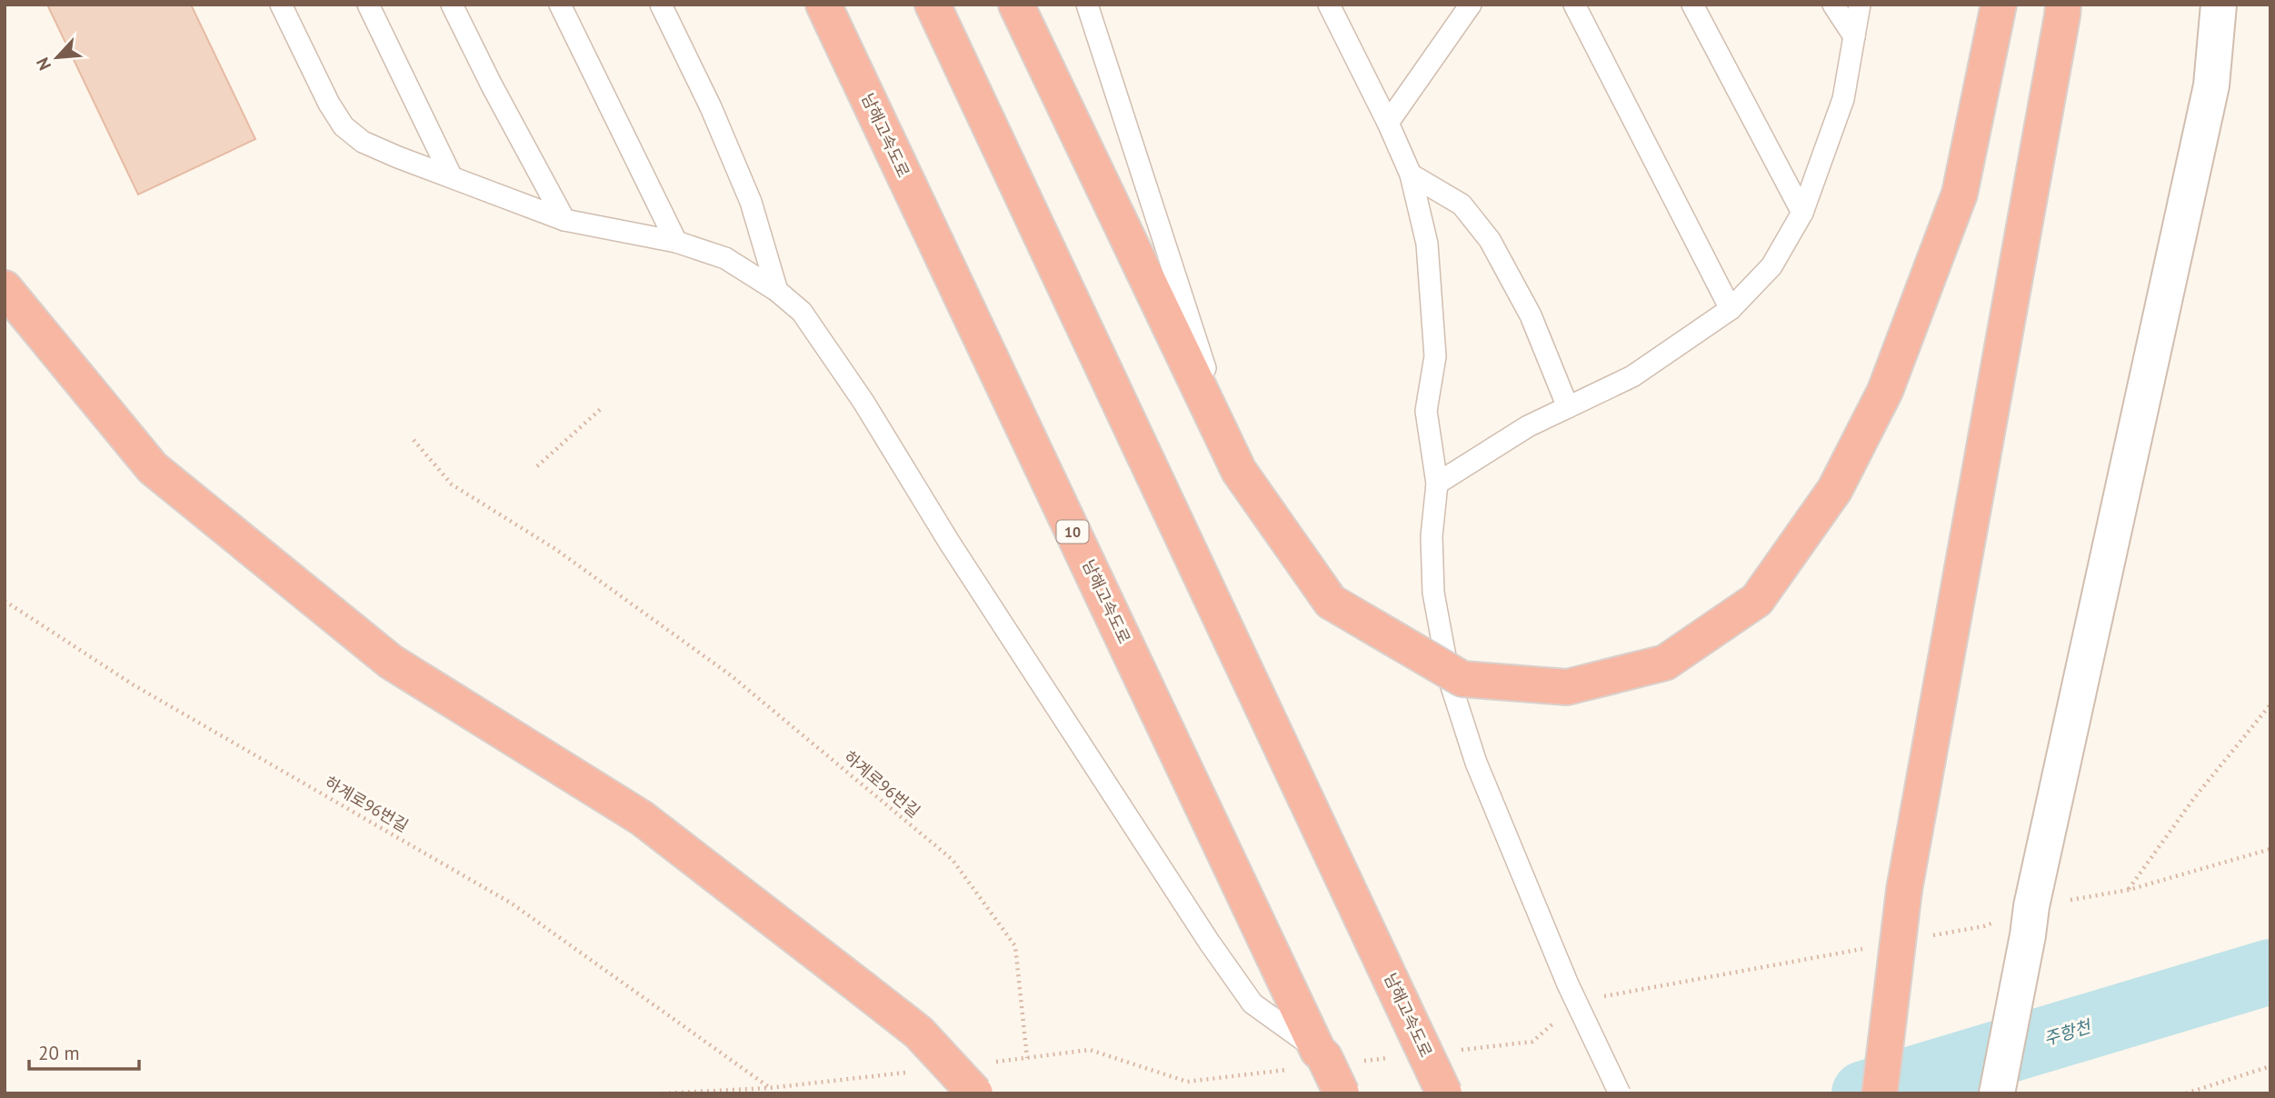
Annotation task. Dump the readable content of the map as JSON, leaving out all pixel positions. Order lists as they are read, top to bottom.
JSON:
{
  "streets": {
    "highway": ["남해고속도로", "10"],
    "path": ["하계로96번길"]
  },
  "water": ["주항천"],
  "scale_bar": "20 m",
  "north": "bottom left"
}
